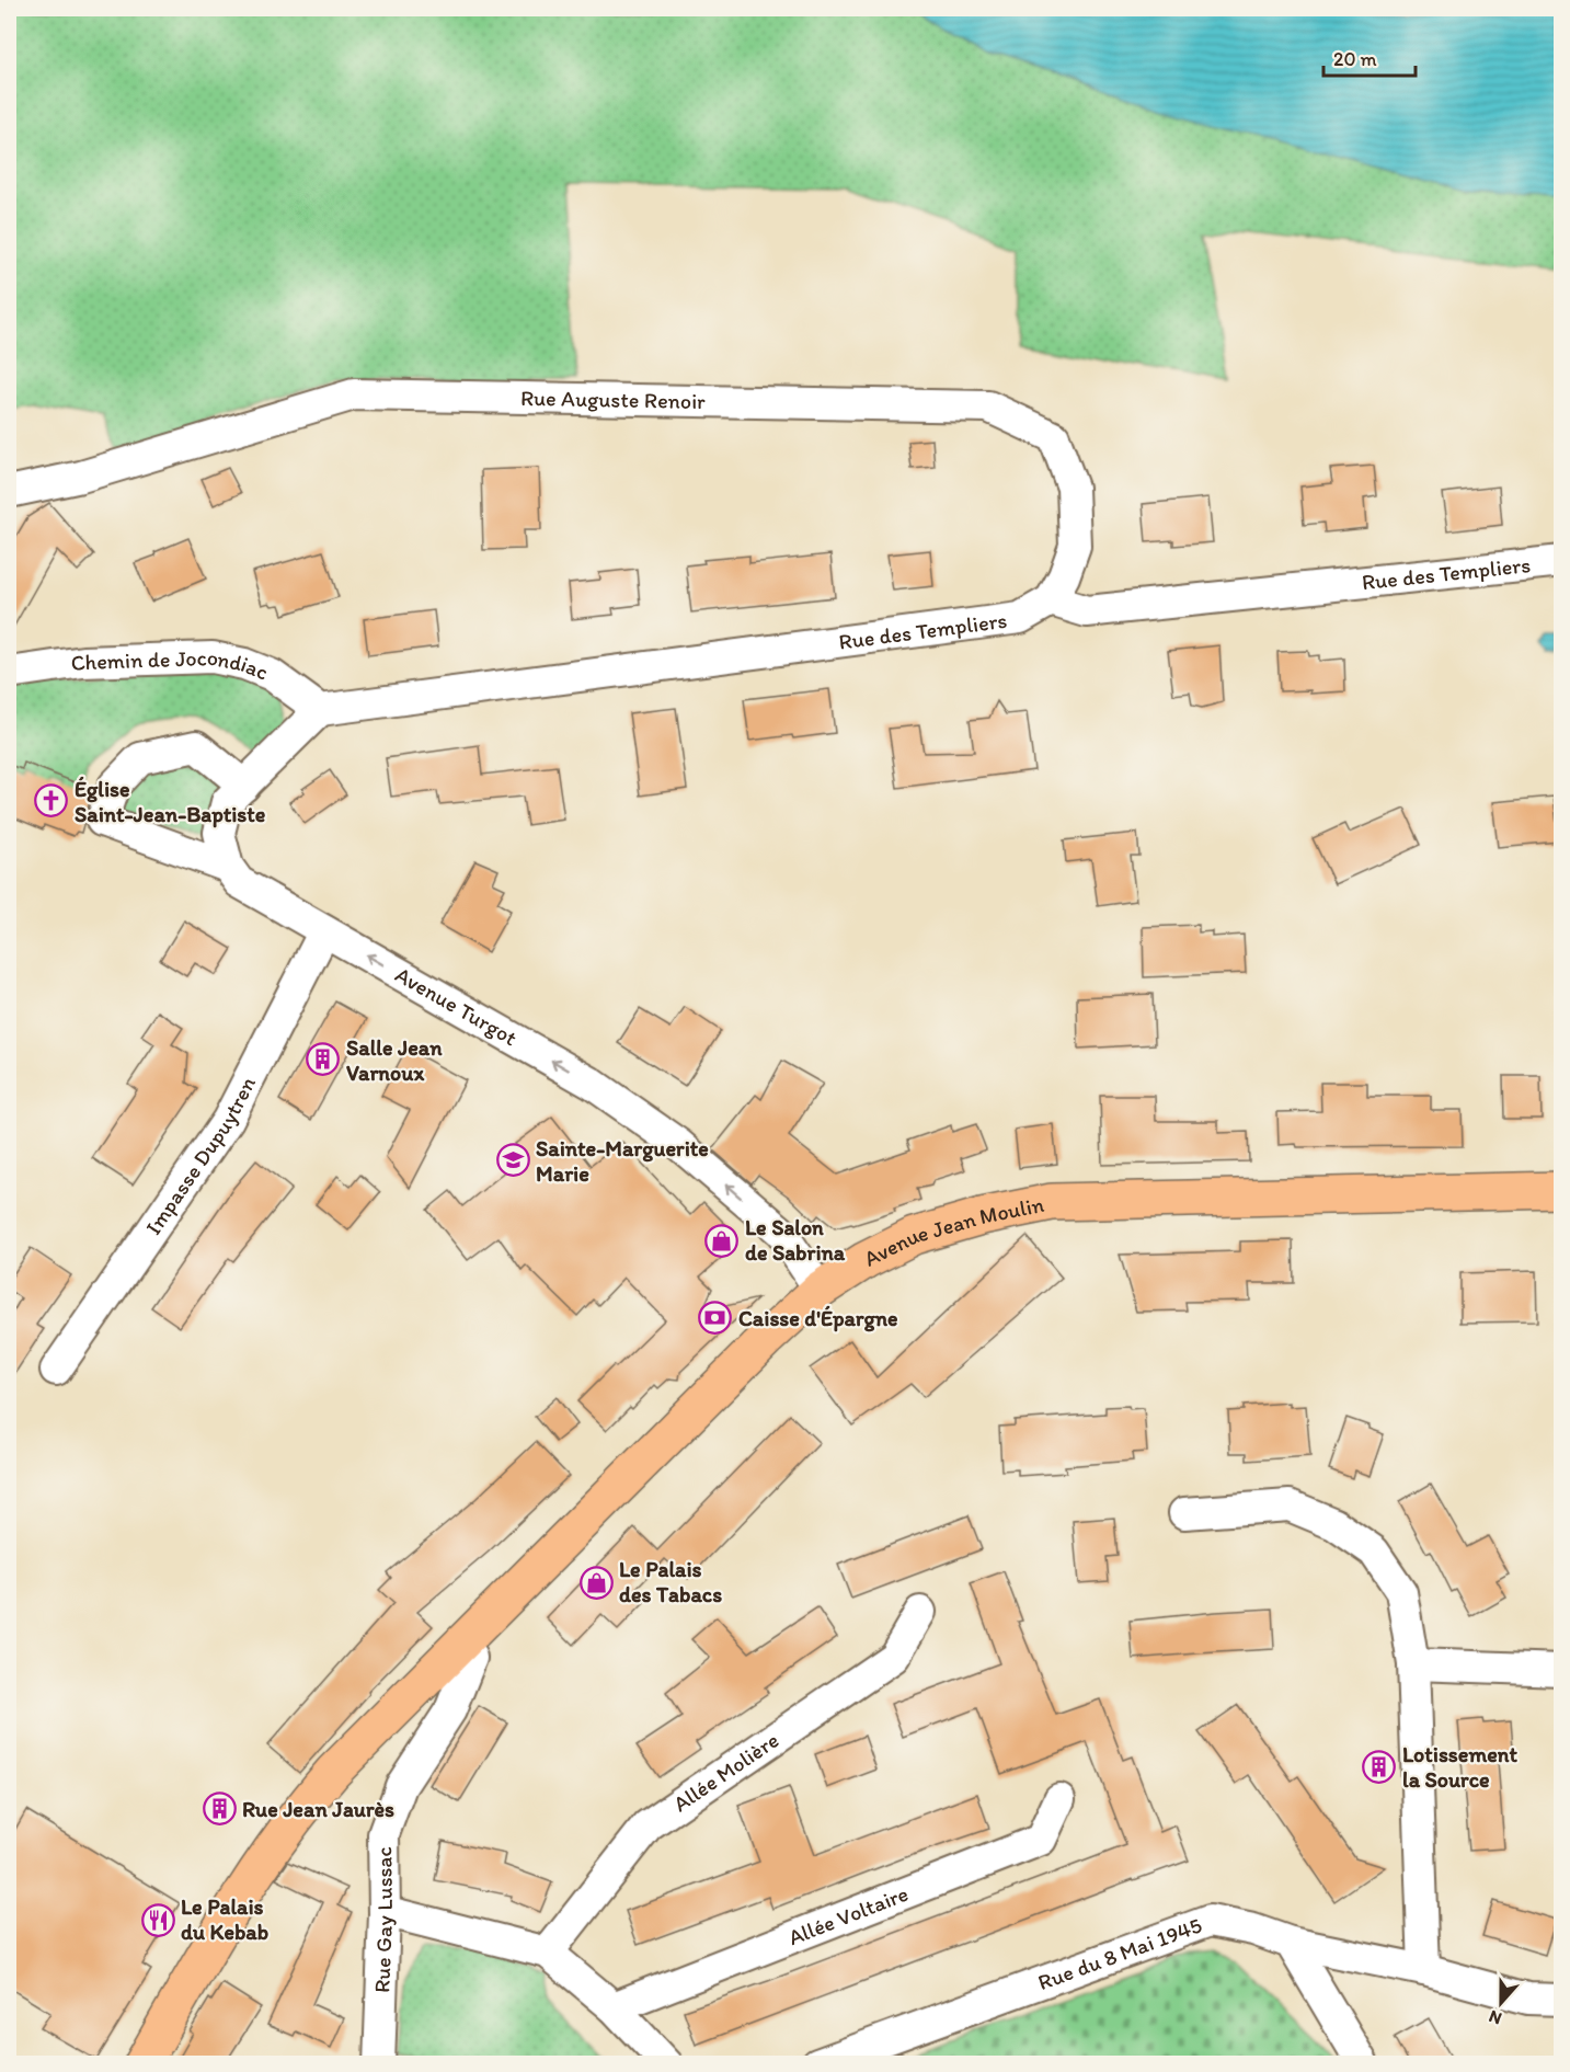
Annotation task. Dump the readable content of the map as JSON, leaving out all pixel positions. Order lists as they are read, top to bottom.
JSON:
{
  "streets": {
    "main road": ["Avenue Jean Moulin"],
    "street": [
      "Rue Auguste Renoir",
      "Rue des Templiers",
      "Chemin de Jocondiac",
      "Avenue Turgot",
      "Impasse Dupuytren",
      "Allée Molière",
      "Allée Voltaire",
      "Rue Gay Lussac",
      "Rue du 8 Mai 1945"
    ]
  },
  "crossings": [
    ["Rue Auguste Renoir", "Rue des Templiers"],
    ["Rue des Templiers", "Chemin de Jocondiac"],
    ["Rue des Templiers", "Avenue Turgot"],
    ["Chemin de Jocondiac", "Avenue Turgot"],
    ["Avenue Turgot", "Impasse Dupuytren"],
    ["Avenue Turgot", "Avenue Jean Moulin"],
    ["Avenue Jean Moulin", "Rue Gay Lussac"]
  ],
  "one_way": ["Avenue Turgot"],
  "places": {
    "church": ["Église Saint-Jean-Baptiste"],
    "building": ["Salle Jean Varnoux", "Lotissement la Source", "Rue Jean Jaurès"],
    "school or university": ["Sainte-Marguerite Marie"],
    "shop": ["Le Salon de Sabrina", "Le Palais des Tabacs"],
    "bank": ["Caisse d'Épargne"],
    "restaurant": ["Le Palais du Kebab"]
  },
  "scale_bar": "20 m",
  "north": "bottom"
}
